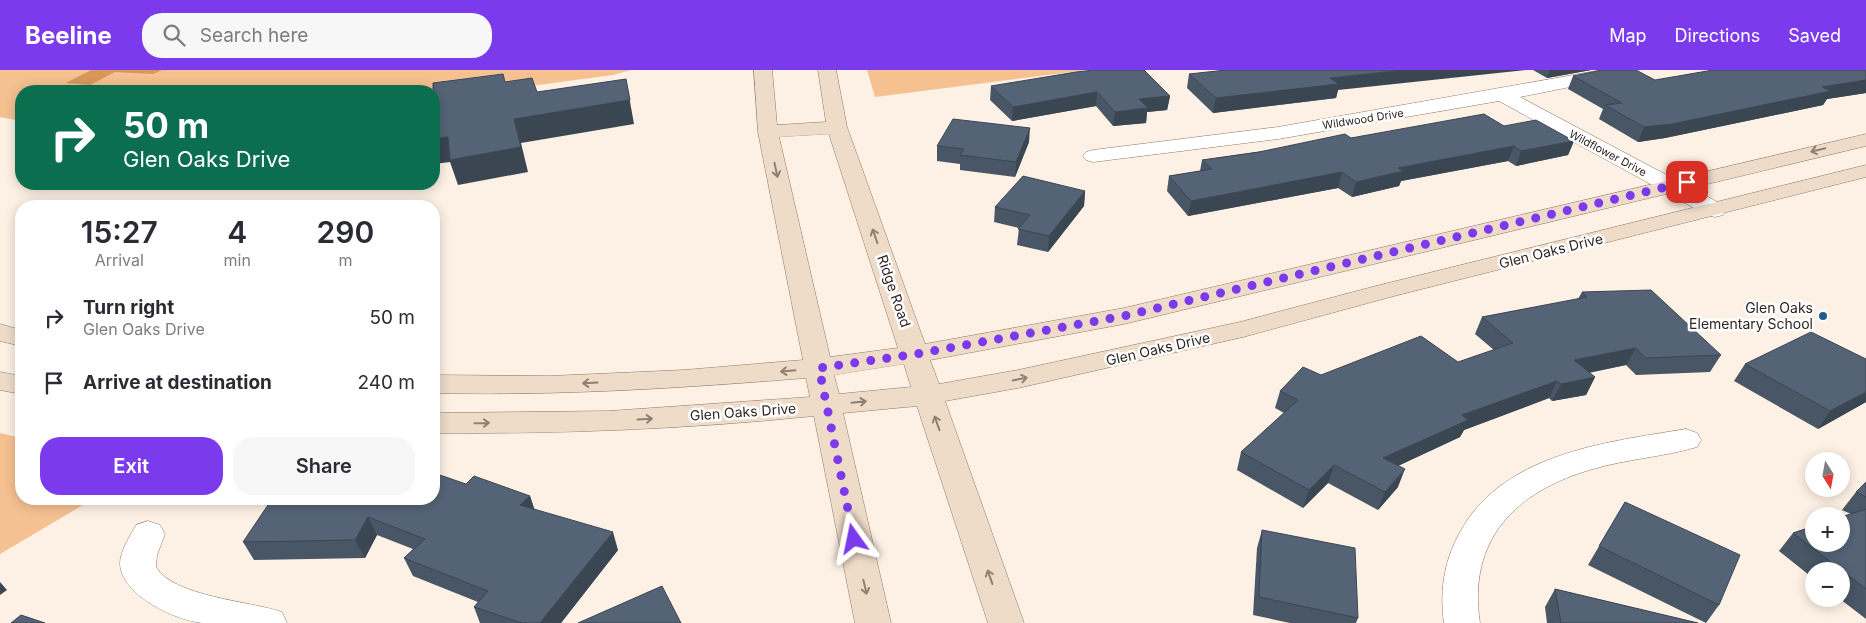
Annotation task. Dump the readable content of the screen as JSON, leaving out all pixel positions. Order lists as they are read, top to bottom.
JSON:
{
  "streets": {
    "street": [
      "Wildwood Drive",
      "Wildflower Drive",
      "Glen Oaks Drive",
      "Ridge Road"
    ]
  },
  "crossings": [
    ["Wildwood Drive", "Wildflower Drive"],
    ["Wildflower Drive", "Glen Oaks Drive"],
    ["Glen Oaks Drive", "Ridge Road"]
  ],
  "places": ["Glen Oaks Elementary School"],
  "north": "bottom",
  "page": {
    "header": "Beeline",
    "search": "Search here",
    "nav": ["Map", "Directions", "Saved"],
    "turn": ["50 m", "Glen Oaks Drive"],
    "eta": [
      "15:27",
      "Arrival",
      "4",
      "min",
      "290",
      "m"
    ],
    "list": [
      {
        "name": "Turn right",
        "note": "Glen Oaks Drive",
        "value": "50 m"
      },
      {
        "name": "Arrive at destination",
        "value": "240 m"
      }
    ],
    "buttons": ["Exit", "Share"],
    "map_buttons": ["+", "−"]
  }
}
